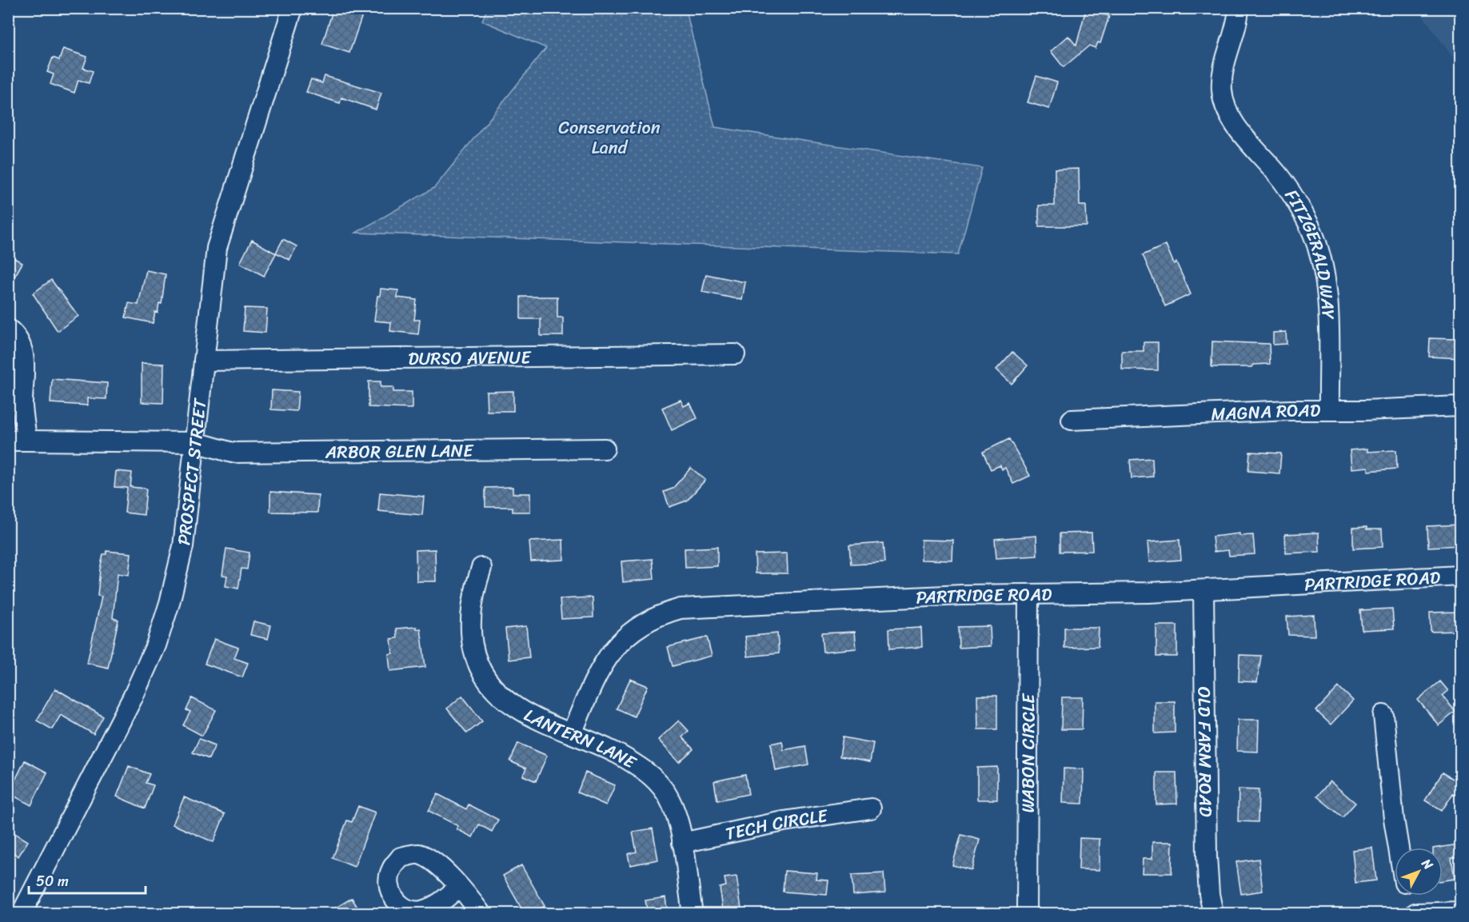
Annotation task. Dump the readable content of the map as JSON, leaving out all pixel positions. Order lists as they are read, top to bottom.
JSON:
{
  "streets": {
    "street": [
      "FITZGERALD WAY",
      "DURSO AVENUE",
      "MAGNA ROAD",
      "ARBOR GLEN LANE",
      "PROSPECT STREET",
      "PARTRIDGE ROAD",
      "LANTERN LANE",
      "OLD FARM ROAD",
      "WABON CIRCLE",
      "TECH CIRCLE"
    ]
  },
  "crossings": [
    ["FITZGERALD WAY", "MAGNA ROAD"],
    ["DURSO AVENUE", "PROSPECT STREET"],
    ["ARBOR GLEN LANE", "PROSPECT STREET"],
    ["PARTRIDGE ROAD", "LANTERN LANE"],
    ["PARTRIDGE ROAD", "OLD FARM ROAD"],
    ["PARTRIDGE ROAD", "WABON CIRCLE"],
    ["LANTERN LANE", "TECH CIRCLE"]
  ],
  "parks": ["Conservation Land"],
  "scale_bar": "50 m",
  "north": "top right"
}
